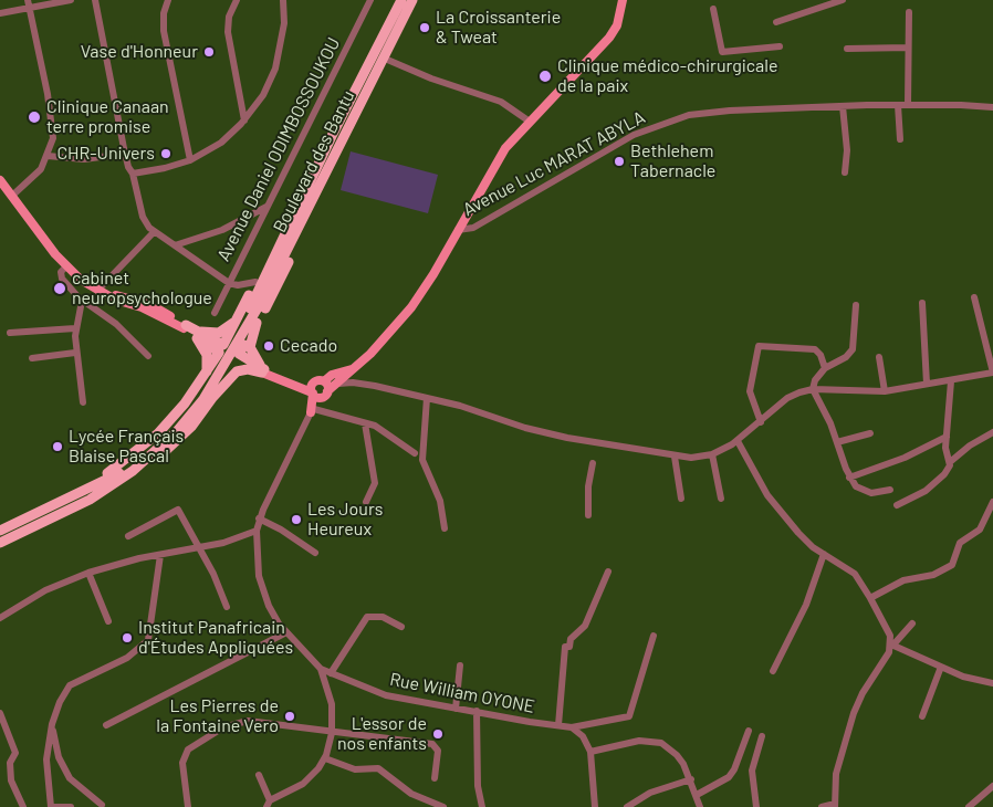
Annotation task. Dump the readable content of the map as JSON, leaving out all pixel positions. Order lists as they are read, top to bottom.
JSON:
{
  "streets": {
    "highway": ["Boulevard des Bantu"],
    "street": ["Avenue Daniel ODIMBOSSOUKOU", "Avenue Luc MARAT ABYLA", "Rue William OYONE"]
  },
  "places": [
    "La Croissanterie & Tweat",
    "Vase d'Honneur",
    "Clinique médico-chirurgicale de la paix",
    "Clinique Canaan terre promise",
    "CHR-Univers",
    "Bethlehem Tabernacle",
    "cabinet neuropsychologue",
    "Cecado",
    "Lycée Français Blaise Pascal",
    "Les Jours Heureux",
    "Institut Panafricain d'Études Appliquées",
    "Les Pierres de la Fontaine Vero",
    "L'essor de nos enfants"
  ]
}
